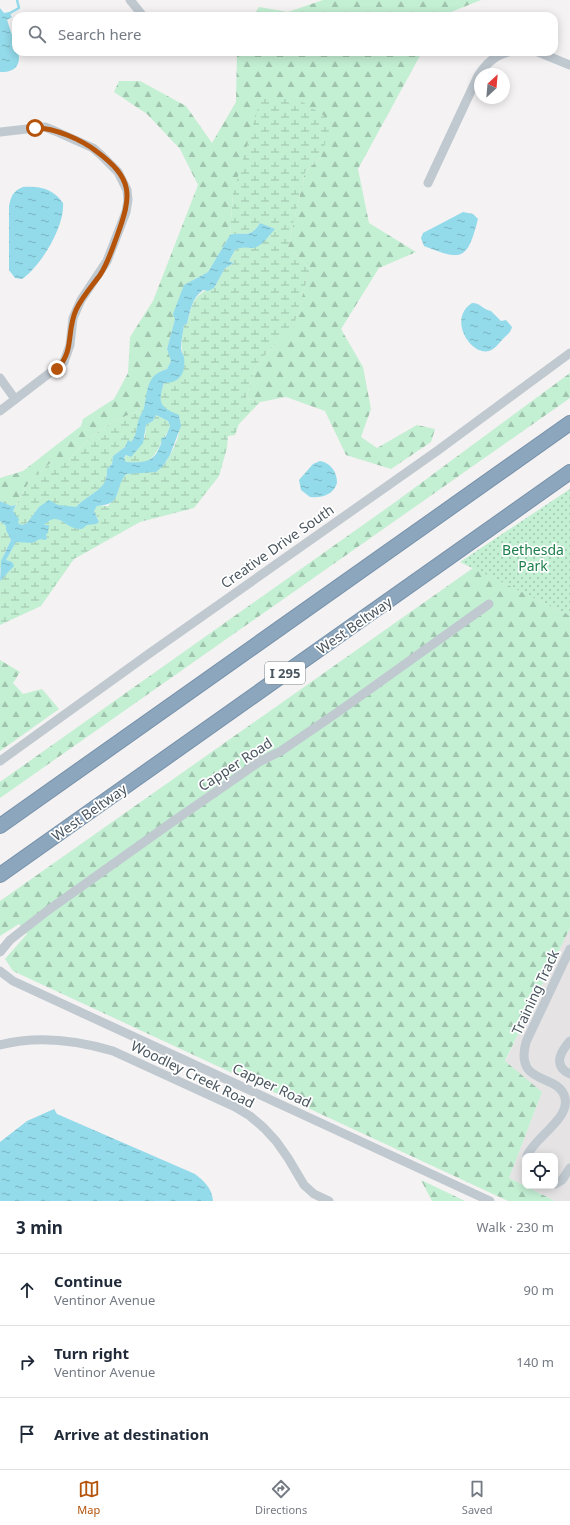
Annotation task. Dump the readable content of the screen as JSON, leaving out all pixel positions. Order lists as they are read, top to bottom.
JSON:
{
  "streets": {
    "highway": ["West Beltway", "I 295"],
    "street": [
      "Creative Drive South",
      "Capper Road",
      "Training Track",
      "Woodley Creek Road"
    ]
  },
  "parks": ["Bethesda Park"],
  "north": "top right",
  "page": {
    "search": "Search here",
    "heading": ["3 min", "Walk · 230 m"],
    "list": [
      ["Continue", "Ventinor Avenue", "90 m"],
      ["Turn right", "Ventinor Avenue", "140 m"],
      "Arrive at destination"
    ],
    "nav": ["Map", "Directions", "Saved"]
  }
}
